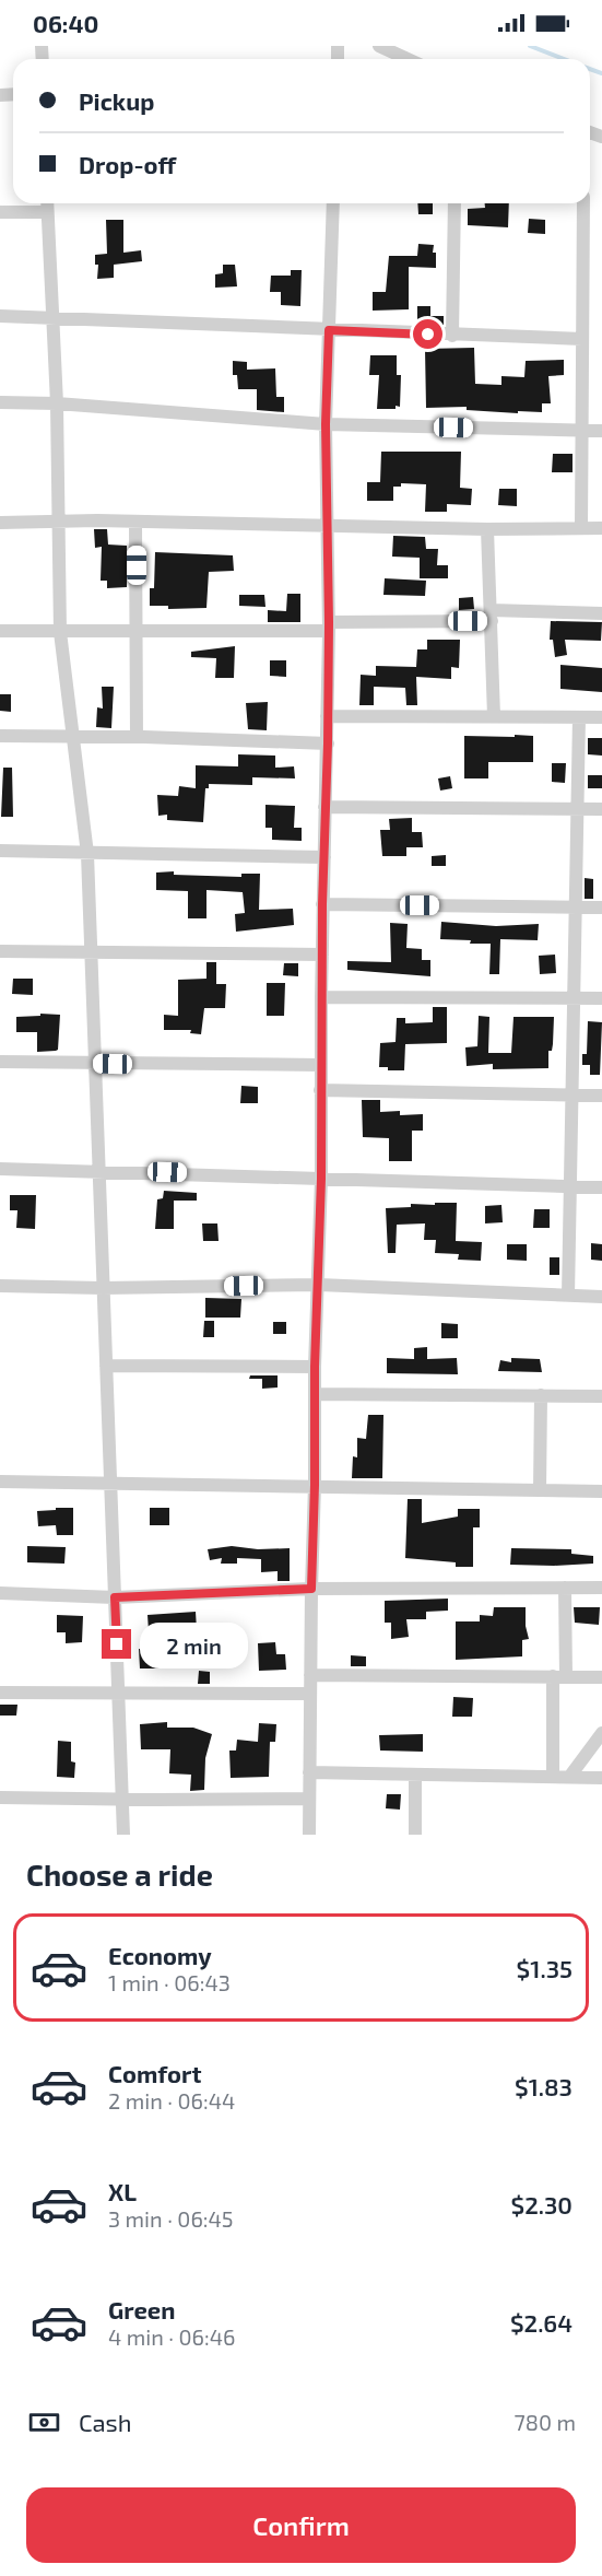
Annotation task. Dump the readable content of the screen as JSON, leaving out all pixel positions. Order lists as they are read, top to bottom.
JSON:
{
  "page": {
    "status": "06:40",
    "banner": ["Pickup", "Drop-off"],
    "bubble": "2 min",
    "heading": "Choose a ride",
    "list": [
      {
        "name": "Economy",
        "note": "1 min · 06:43",
        "value": "$1.35"
      },
      {
        "name": "Comfort",
        "note": "2 min · 06:44",
        "value": "$1.83"
      },
      {
        "name": "XL",
        "note": "3 min · 06:45",
        "value": "$2.30"
      },
      {
        "name": "Green",
        "note": "4 min · 06:46",
        "value": "$2.64"
      }
    ],
    "pay": ["Cash", "780 m"],
    "buttons": "Confirm"
  }
}
